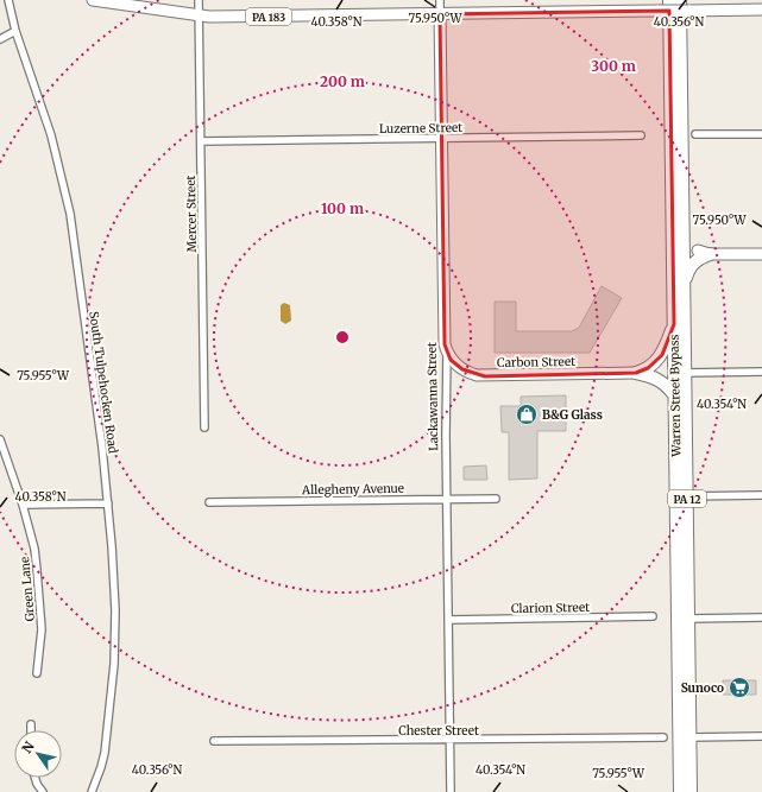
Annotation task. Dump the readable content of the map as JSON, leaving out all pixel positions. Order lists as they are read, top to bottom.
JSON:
{
  "streets": {
    "highway": ["Warren Street Bypass", "PA 12"],
    "main road": ["PA 183", "Carbon Street", "Lackawanna Street"],
    "street": [
      "Luzerne Street",
      "Mercer Street",
      "South Tulpehocken Road",
      "Allegheny Avenue",
      "Green Lane",
      "Clarion Street",
      "Chester Street"
    ]
  },
  "crossings": [
    ["PA 183", "Mercer Street"],
    ["PA 183", "Lackawanna Street"],
    ["Luzerne Street", "Mercer Street"],
    ["Luzerne Street", "Lackawanna Street"],
    ["Carbon Street", "Lackawanna Street"],
    ["Lackawanna Street", "Allegheny Avenue"],
    ["Lackawanna Street", "Clarion Street"],
    ["Lackawanna Street", "Chester Street"]
  ],
  "places": {
    "shop": ["B&G Glass"],
    "supermarket": ["Sunoco"]
  },
  "north": "top left",
  "coordinates": [
    "75.950°W",
    "40.358°N",
    "40.356°N",
    "75.955°W",
    "40.354°N"
  ],
  "rings": ["300 m", "200 m", "100 m"]
}
